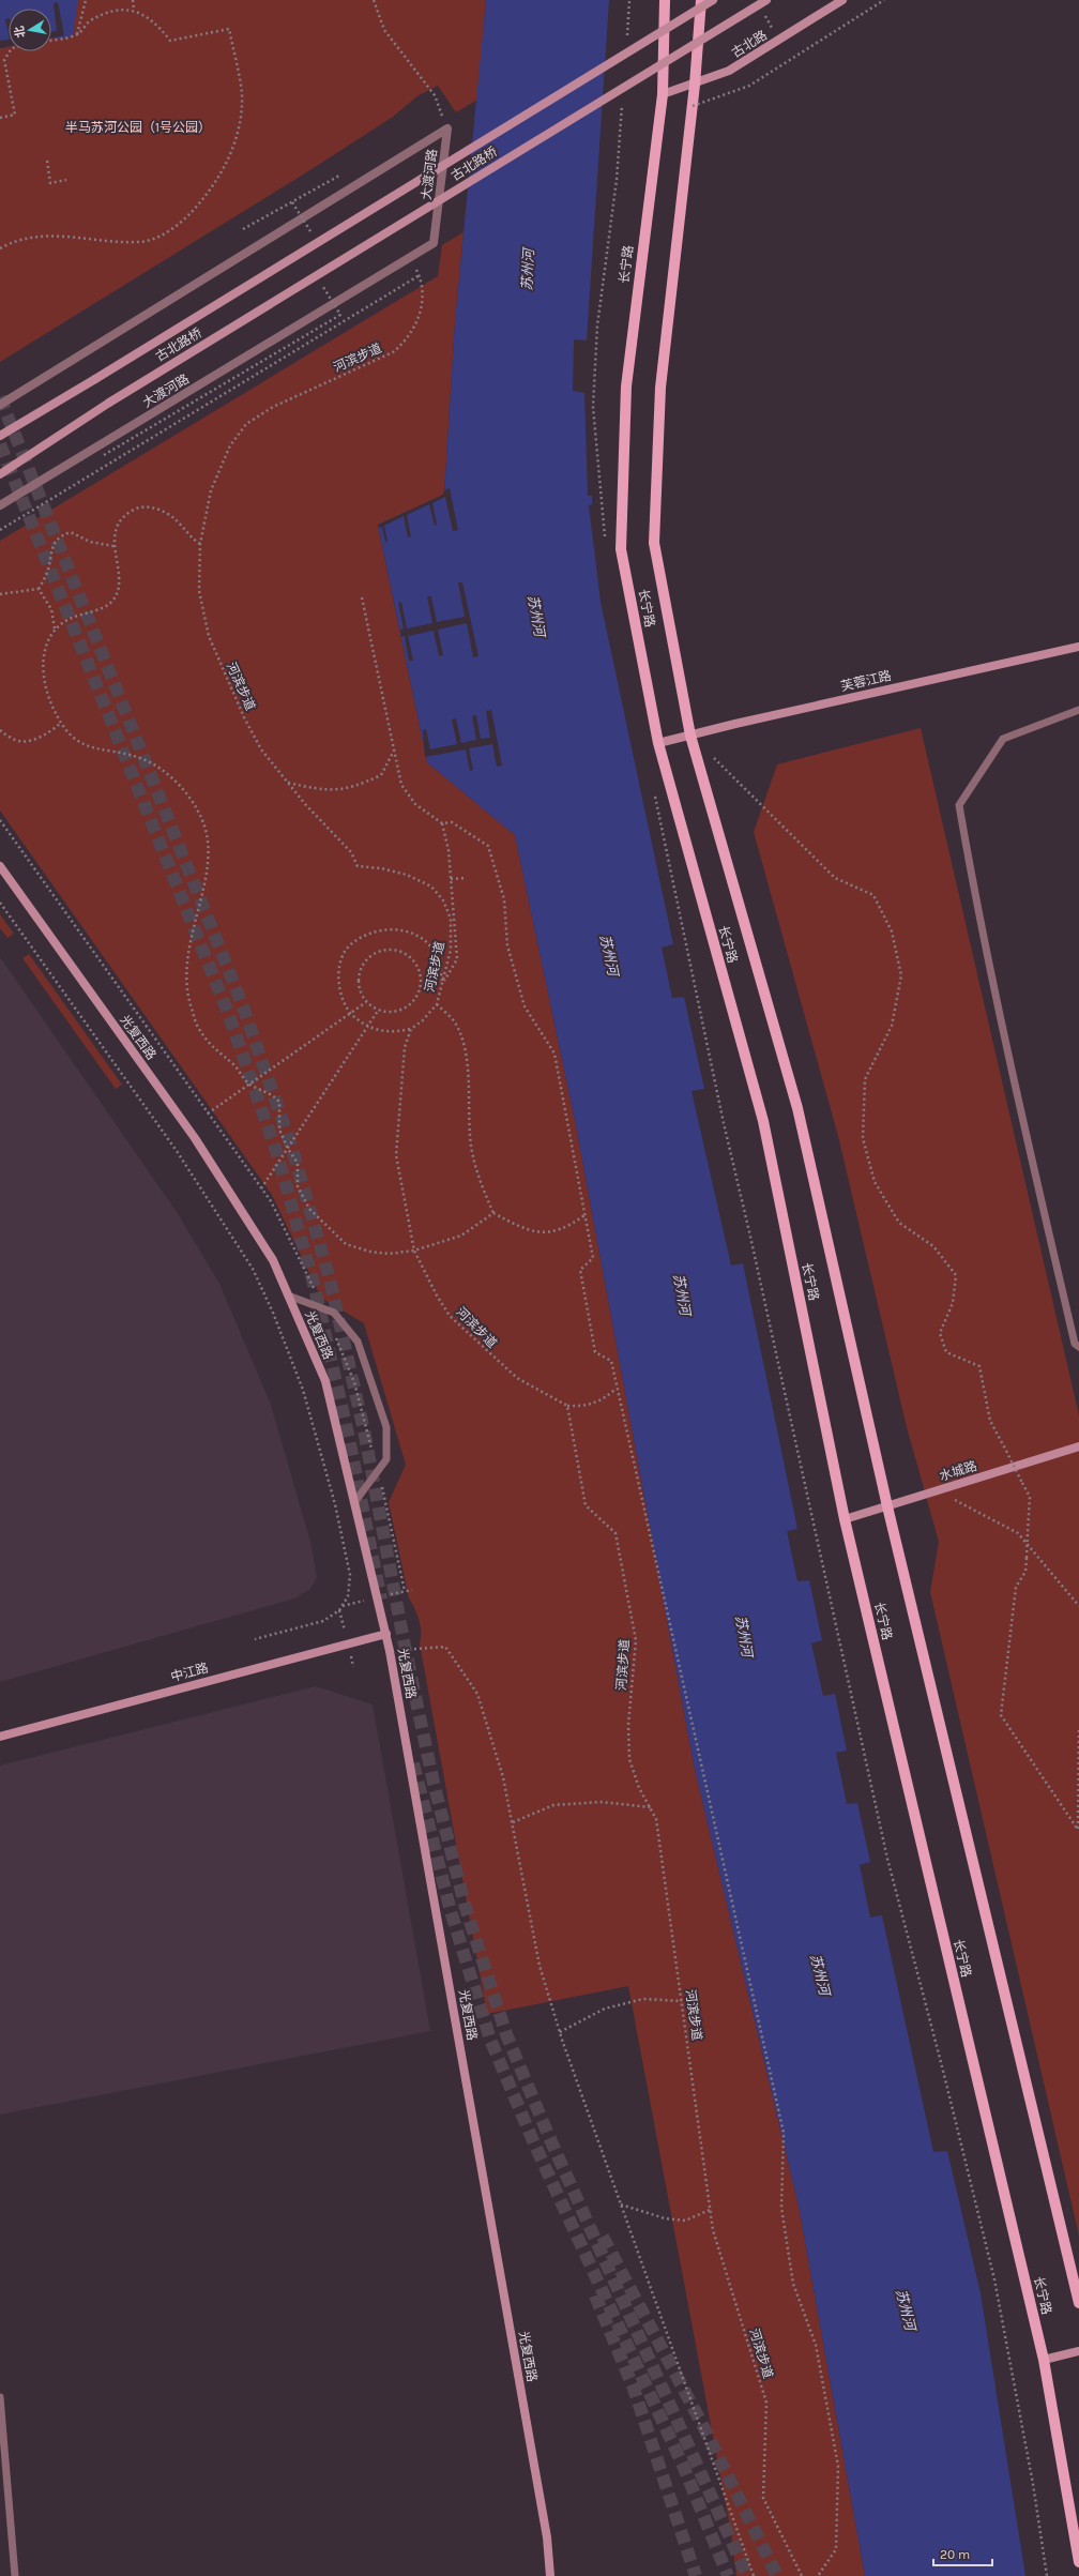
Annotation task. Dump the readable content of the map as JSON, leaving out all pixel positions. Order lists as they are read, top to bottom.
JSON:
{
  "streets": {
    "main road": ["长宁路"],
    "street": [
      "古北路",
      "古北路桥",
      "大渡河路",
      "芙蓉江路",
      "光复西路",
      "水城路",
      "中江路"
    ],
    "path": ["河滨步道"]
  },
  "crossings": [
    ["古北路", "长宁路"],
    ["大渡河路", "河滨步道"],
    ["长宁路", "芙蓉江路"],
    ["长宁路", "水城路"],
    ["光复西路", "中江路"]
  ],
  "water": ["苏州河"],
  "parks": ["半马苏河公园（1号公园）"],
  "scale_bar": "20 m",
  "north": "left"
}
